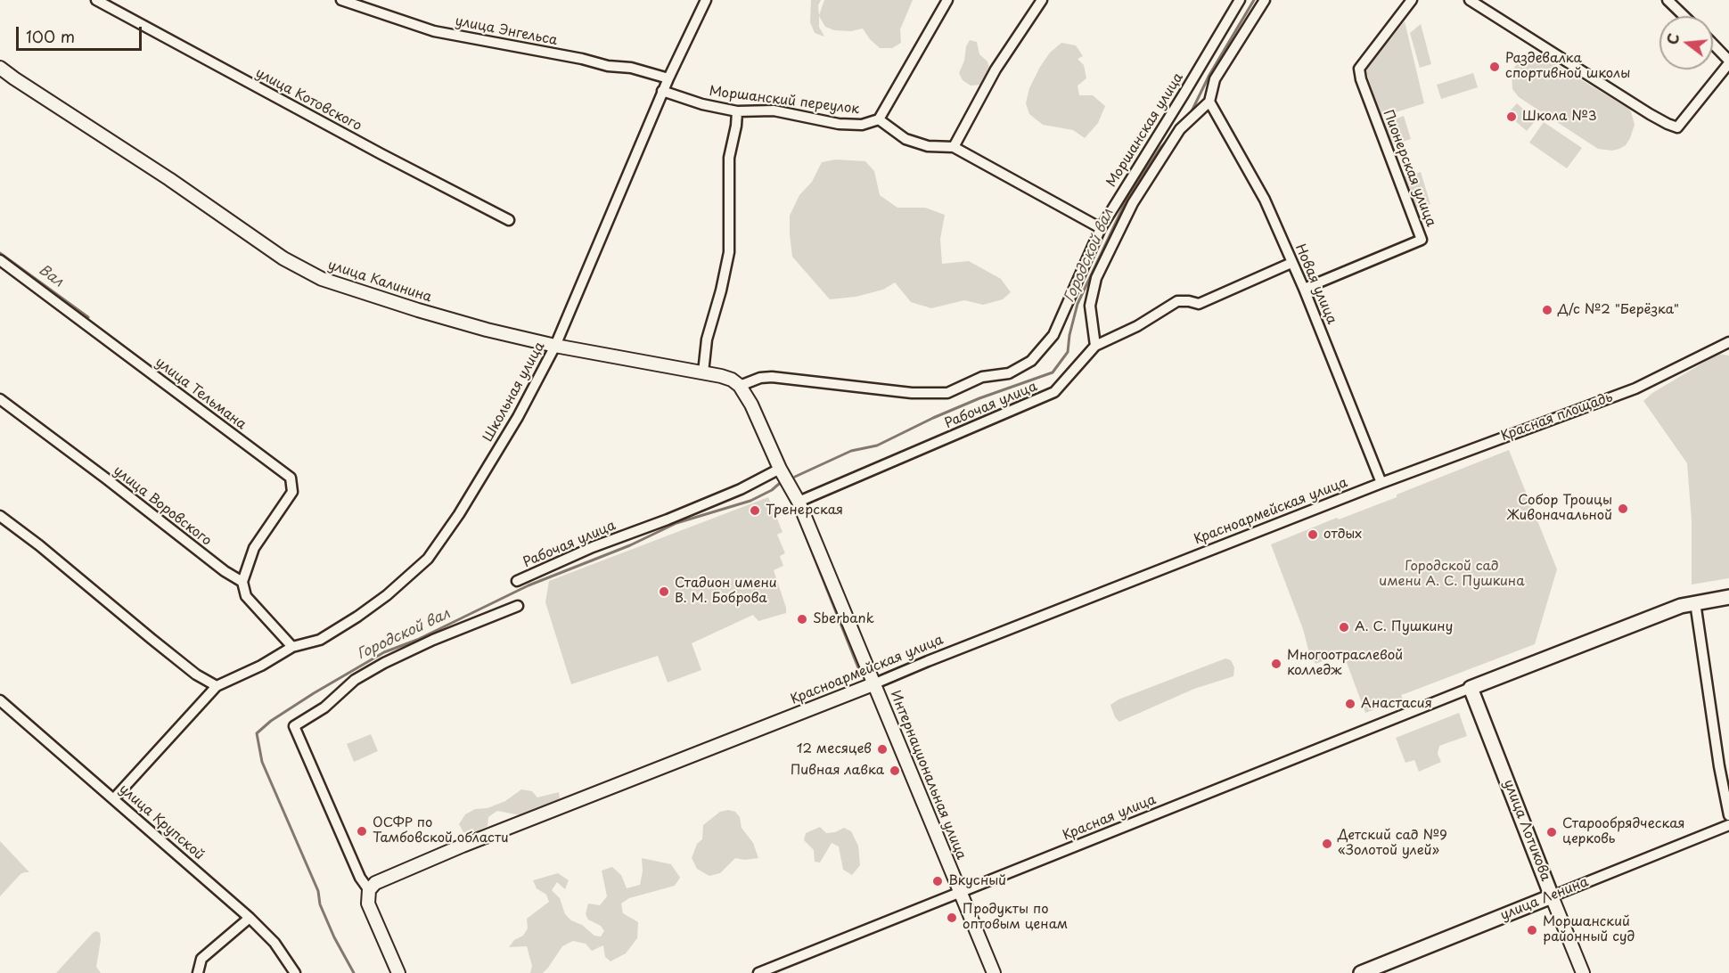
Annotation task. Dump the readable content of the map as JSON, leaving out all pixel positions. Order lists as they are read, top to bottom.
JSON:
{
  "streets": {
    "main road": ["улица Лотикова", "улица Ленина"],
    "street": [
      "улица Энгельса",
      "улица Котовского",
      "Моршанский переулок",
      "Моршанская улица",
      "Пионерская улица",
      "улица Калинина",
      "Новая улица",
      "Школьная улица",
      "улица Тельмана",
      "Рабочая улица",
      "Красная площадь",
      "улица Воровского",
      "Красноармейская улица",
      "Интернациональная улица",
      "Красная улица",
      "улица Крупской"
    ]
  },
  "crossings": [
    ["улица Энгельса", "Школьная улица"],
    ["Моршанский переулок", "Школьная улица"],
    ["Моршанская улица", "Рабочая улица"],
    ["Пионерская улица", "Новая улица"],
    ["улица Калинина", "Школьная улица"],
    ["улица Калинина", "Рабочая улица"],
    ["улица Калинина", "Интернациональная улица"],
    ["Новая улица", "Рабочая улица"],
    ["Новая улица", "Красная площадь"],
    ["Новая улица", "Красноармейская улица"],
    ["улица Тельмана", "улица Воровского"],
    ["Рабочая улица", "Интернациональная улица"],
    ["Красная площадь", "Красноармейская улица"],
    ["Красноармейская улица", "Интернациональная улица"],
    ["Интернациональная улица", "Красная улица"],
    ["Красная улица", "улица Лотикова"],
    ["улица Лотикова", "улица Ленина"]
  ],
  "water": ["Городской вал", "Вал"],
  "parks": ["Городской сад имени А. С. Пушкина"],
  "places": [
    "Раздевалка спортивной школы",
    "Школа №3",
    "Д/с №2 \"Берёзка\"",
    "Собор Троицы Живоначальной",
    "Тренерская",
    "отдых",
    "Стадион имени В. М. Боброва",
    "Sberbank",
    "А. С. Пушкину",
    "Многоотраслевой колледж",
    "Анастасия",
    "12 месяцев",
    "Пивная лавка",
    "ОСФР по Тамбовской области",
    "Старообрядческая церковь",
    "Детский сад №9 «Золотой улей»",
    "Вкусный",
    "Продукты по оптовым ценам",
    "Моршанский районный суд"
  ],
  "scale_bar": "100 m",
  "north": "left"
}
